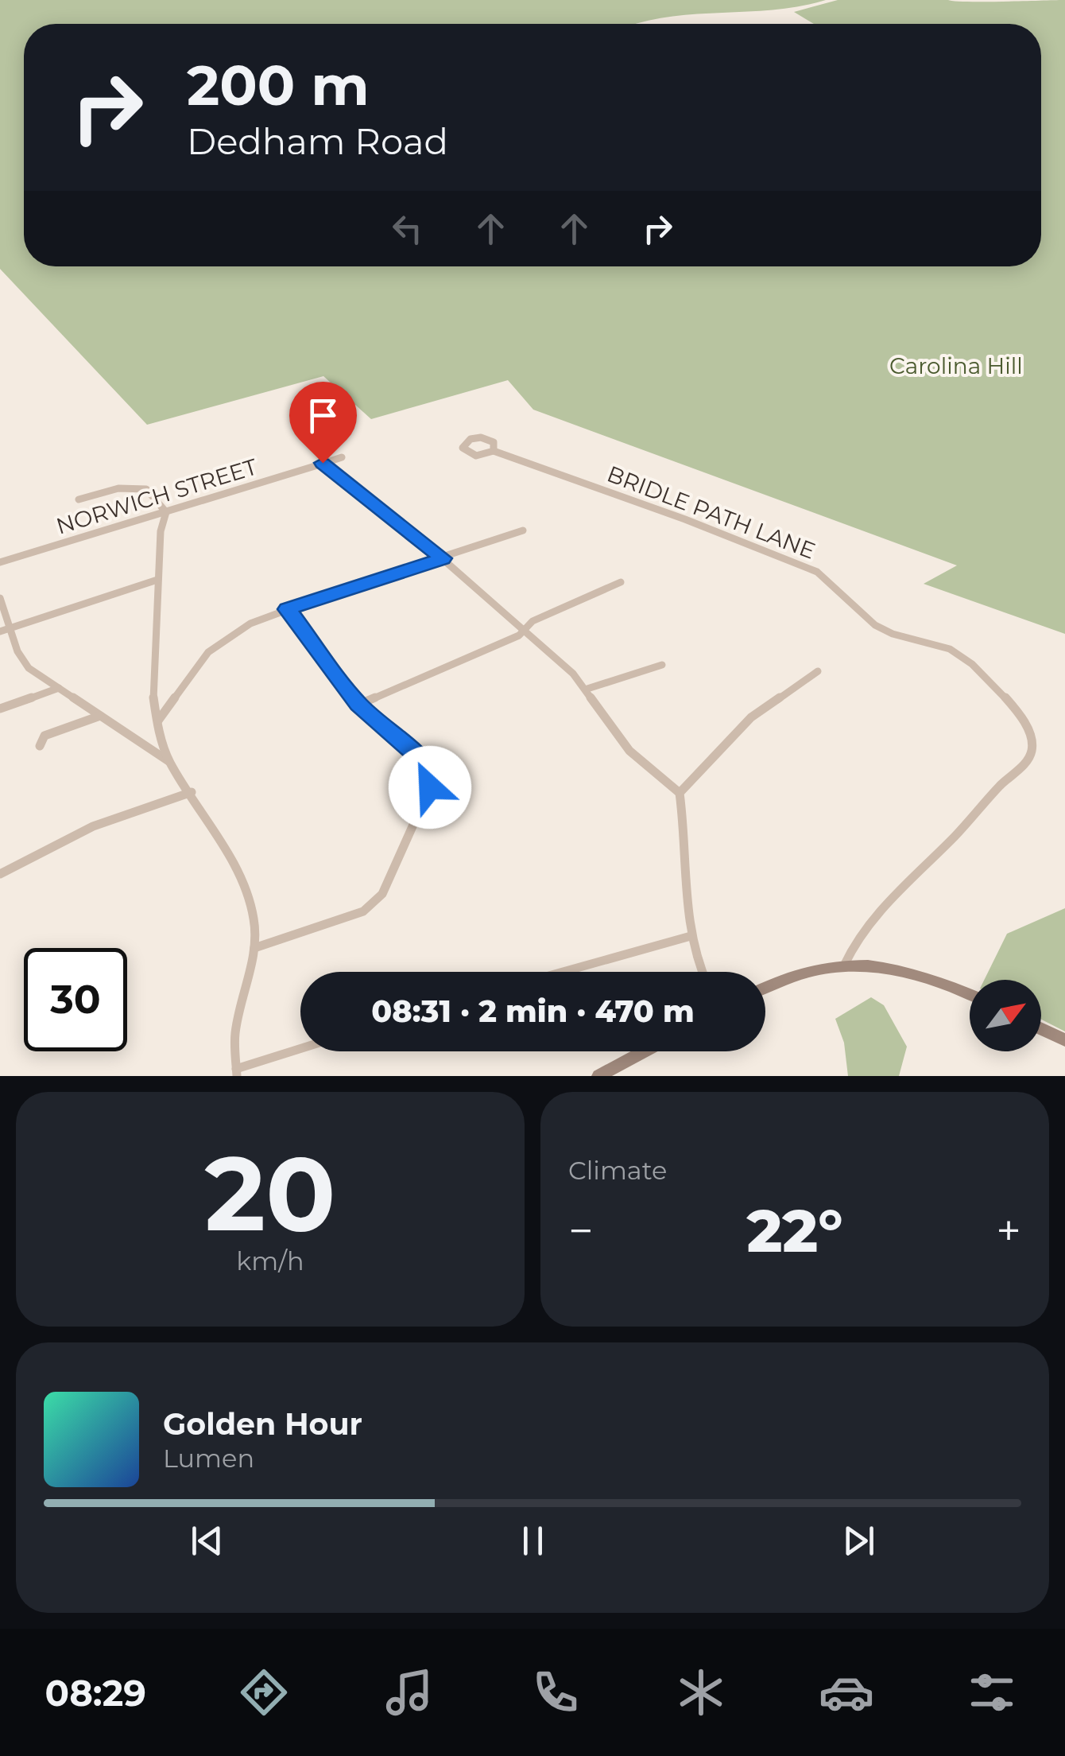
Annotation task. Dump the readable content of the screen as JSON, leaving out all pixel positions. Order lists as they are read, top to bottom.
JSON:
{
  "streets": {
    "street": ["NORWICH STREET", "BRIDLE PATH LANE"]
  },
  "parks": ["Carolina Hill"],
  "north": "top right",
  "page": {
    "turn": ["200 m", "Dedham Road"],
    "limit": "30",
    "trip": "08:31 · 2 min · 470 m",
    "tile": [
      ["20", "km/h"],
      "Climate"
    ],
    "heat": ["−", "22°", "+"],
    "song": ["Golden Hour", "Lumen"],
    "tabs": "08:29"
  }
}
